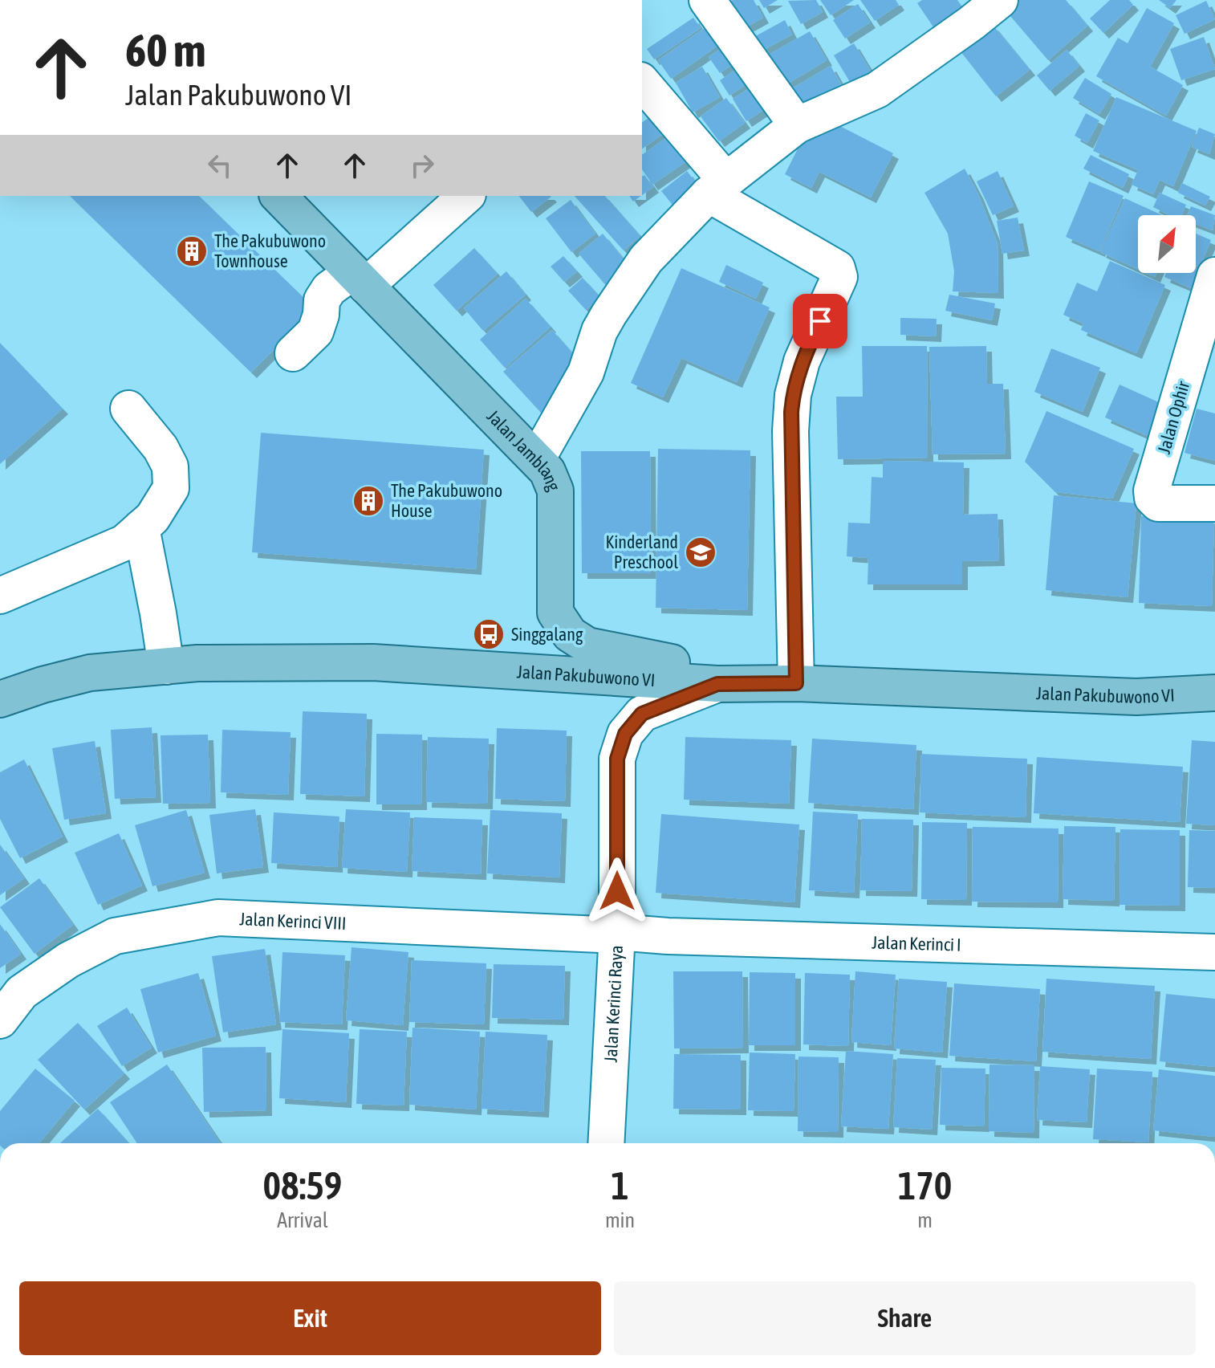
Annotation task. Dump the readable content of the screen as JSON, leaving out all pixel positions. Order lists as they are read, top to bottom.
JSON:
{
  "streets": {
    "main road": ["Jalan Jamblang", "Jalan Pakubuwono VI"],
    "street": [
      "Jalan Ophir",
      "Jalan Kerinci VIII",
      "Jalan Kerinci I",
      "Jalan Kerinci Raya"
    ]
  },
  "crossings": [
    ["Jalan Jamblang", "Jalan Pakubuwono VI"],
    ["Jalan Jamblang", "Jalan Kerinci Raya"],
    ["Jalan Pakubuwono VI", "Jalan Kerinci Raya"],
    ["Jalan Kerinci VIII", "Jalan Kerinci I"],
    ["Jalan Kerinci VIII", "Jalan Kerinci Raya"],
    ["Jalan Kerinci I", "Jalan Kerinci Raya"]
  ],
  "places": {
    "building": ["The Pakubuwono Townhouse", "The Pakubuwono House"],
    "school or university": ["Kinderland Preschool"],
    "bus stop": ["Singgalang"]
  },
  "north": "top right",
  "page": {
    "turn": ["60 m", "Jalan Pakubuwono VI"],
    "eta": [
      "08:59",
      "Arrival",
      "1",
      "min",
      "170",
      "m"
    ],
    "buttons": ["Exit", "Share"]
  }
}
